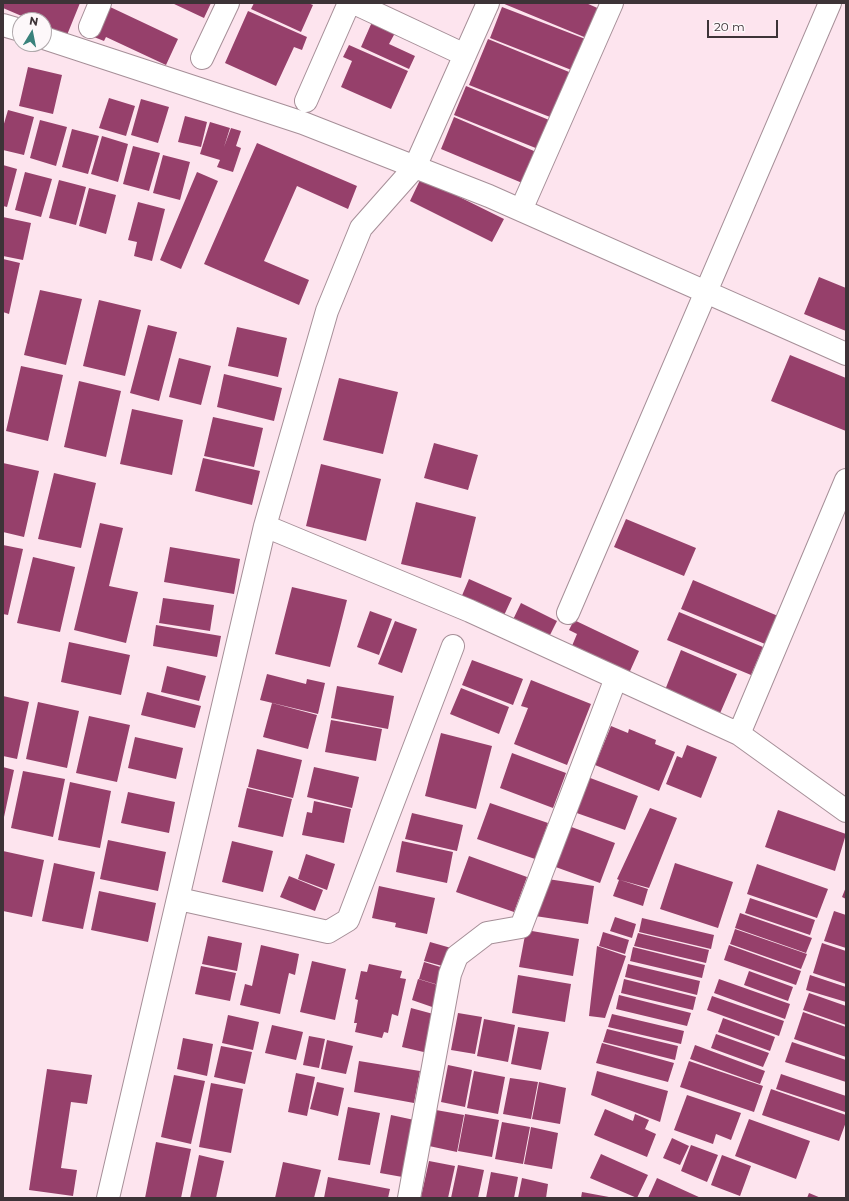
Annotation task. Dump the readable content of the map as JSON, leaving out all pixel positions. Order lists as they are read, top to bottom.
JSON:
{
  "scale_bar": "20 m",
  "north": "top"
}
